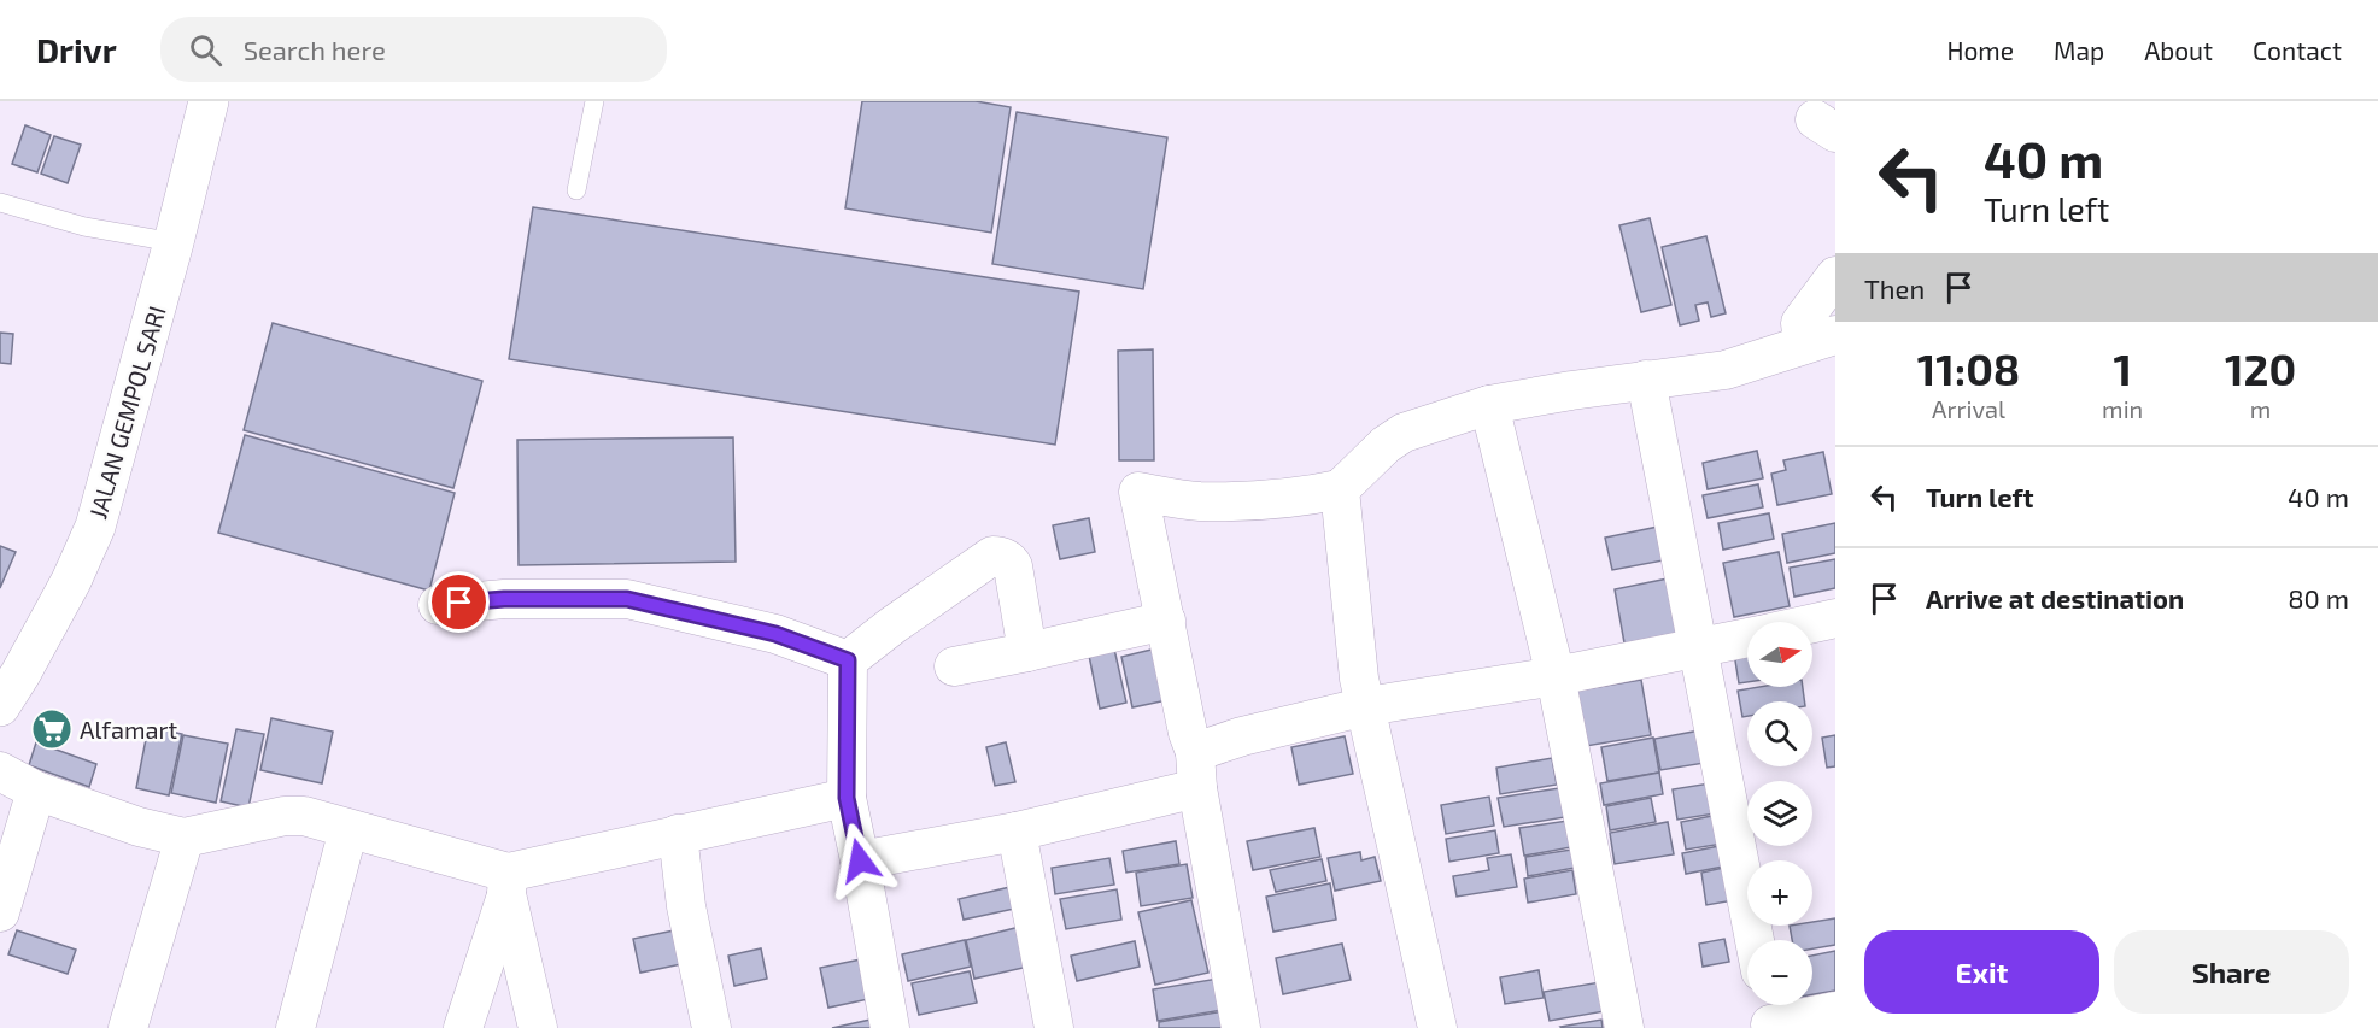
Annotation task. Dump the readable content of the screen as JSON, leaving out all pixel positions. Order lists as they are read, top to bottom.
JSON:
{
  "streets": {
    "street": ["JALAN GEMPOL SARI"]
  },
  "places": {
    "supermarket": ["Alfamart"]
  },
  "north": "right",
  "page": {
    "header": "Drivr",
    "search": "Search here",
    "nav": [
      "Home",
      "Map",
      "About",
      "Contact"
    ],
    "turn": ["40 m", "Turn left"],
    "then": "Then",
    "eta": [
      "11:08",
      "Arrival",
      "1",
      "min",
      "120",
      "m"
    ],
    "list": [
      {
        "name": "Turn left",
        "value": "40 m"
      },
      {
        "name": "Arrive at destination",
        "value": "80 m"
      }
    ],
    "map_buttons": ["+", "−"],
    "buttons": ["Exit", "Share"]
  }
}
